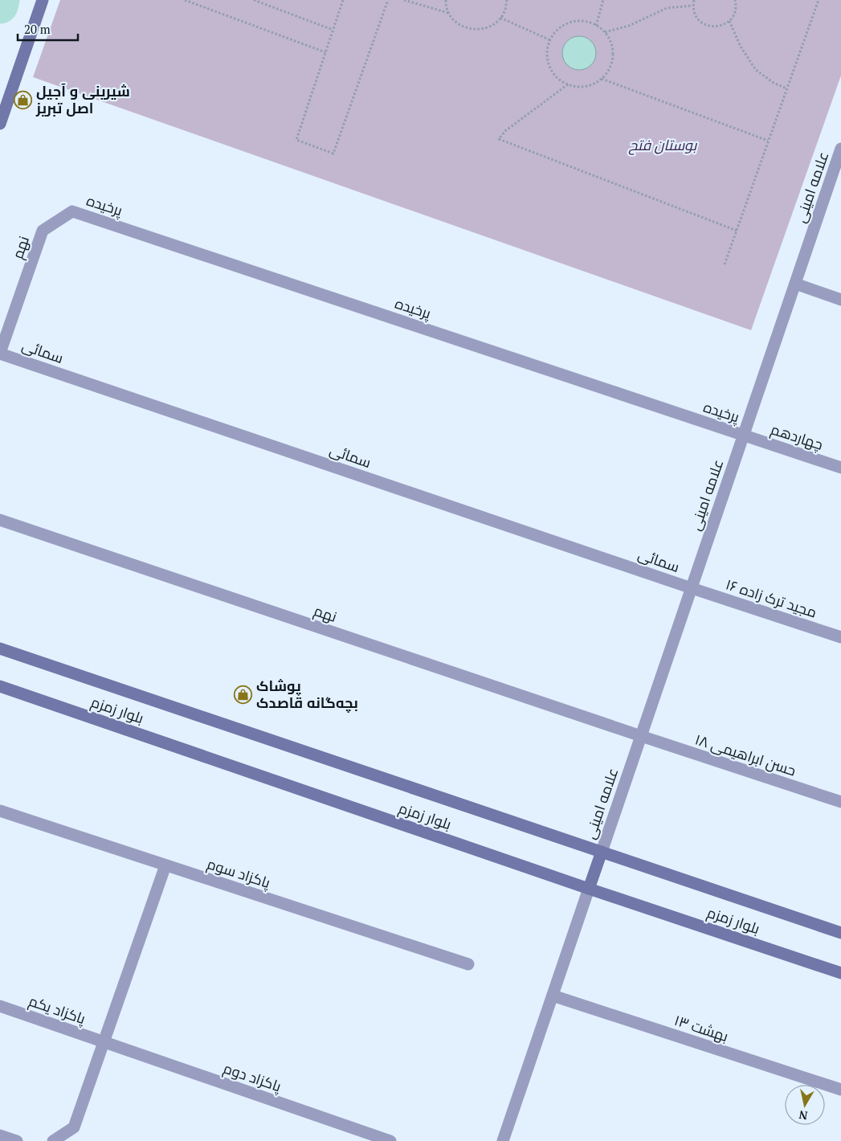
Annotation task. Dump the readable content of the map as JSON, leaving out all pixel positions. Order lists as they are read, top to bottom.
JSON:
{
  "streets": {
    "main road": ["بلوار زمزم"],
    "street": [
      "علامه امینی",
      "پرخیده",
      "نهم",
      "سمائی",
      "چهاردهم",
      "مجید ترک زاده ۱۶",
      "حسن ابراهیمی ۱۸",
      "پاکزاد سوم",
      "پاکزاد یکم",
      "بهشت ۱۳",
      "پاکزاد دوم"
    ]
  },
  "crossings": [
    ["علامه امینی", "پرخیده"],
    ["علامه امینی", "نهم"],
    ["علامه امینی", "سمائی"],
    ["علامه امینی", "چهاردهم"],
    ["علامه امینی", "مجید ترک زاده ۱۶"],
    ["علامه امینی", "بلوار زمزم"],
    ["علامه امینی", "حسن ابراهیمی ۱۸"],
    ["پرخیده", "نهم"],
    ["پرخیده", "چهاردهم"],
    ["نهم", "سمائی"],
    ["نهم", "حسن ابراهیمی ۱۸"],
    ["سمائی", "مجید ترک زاده ۱۶"],
    ["پاکزاد یکم", "پاکزاد دوم"]
  ],
  "parks": ["بوستان فتح"],
  "places": {
    "shop": ["شیرینی و آجیل اصل تبریز", "پوشاک بچه‌گانه قاصدک"]
  },
  "scale_bar": "20 m",
  "north": "bottom"
}
